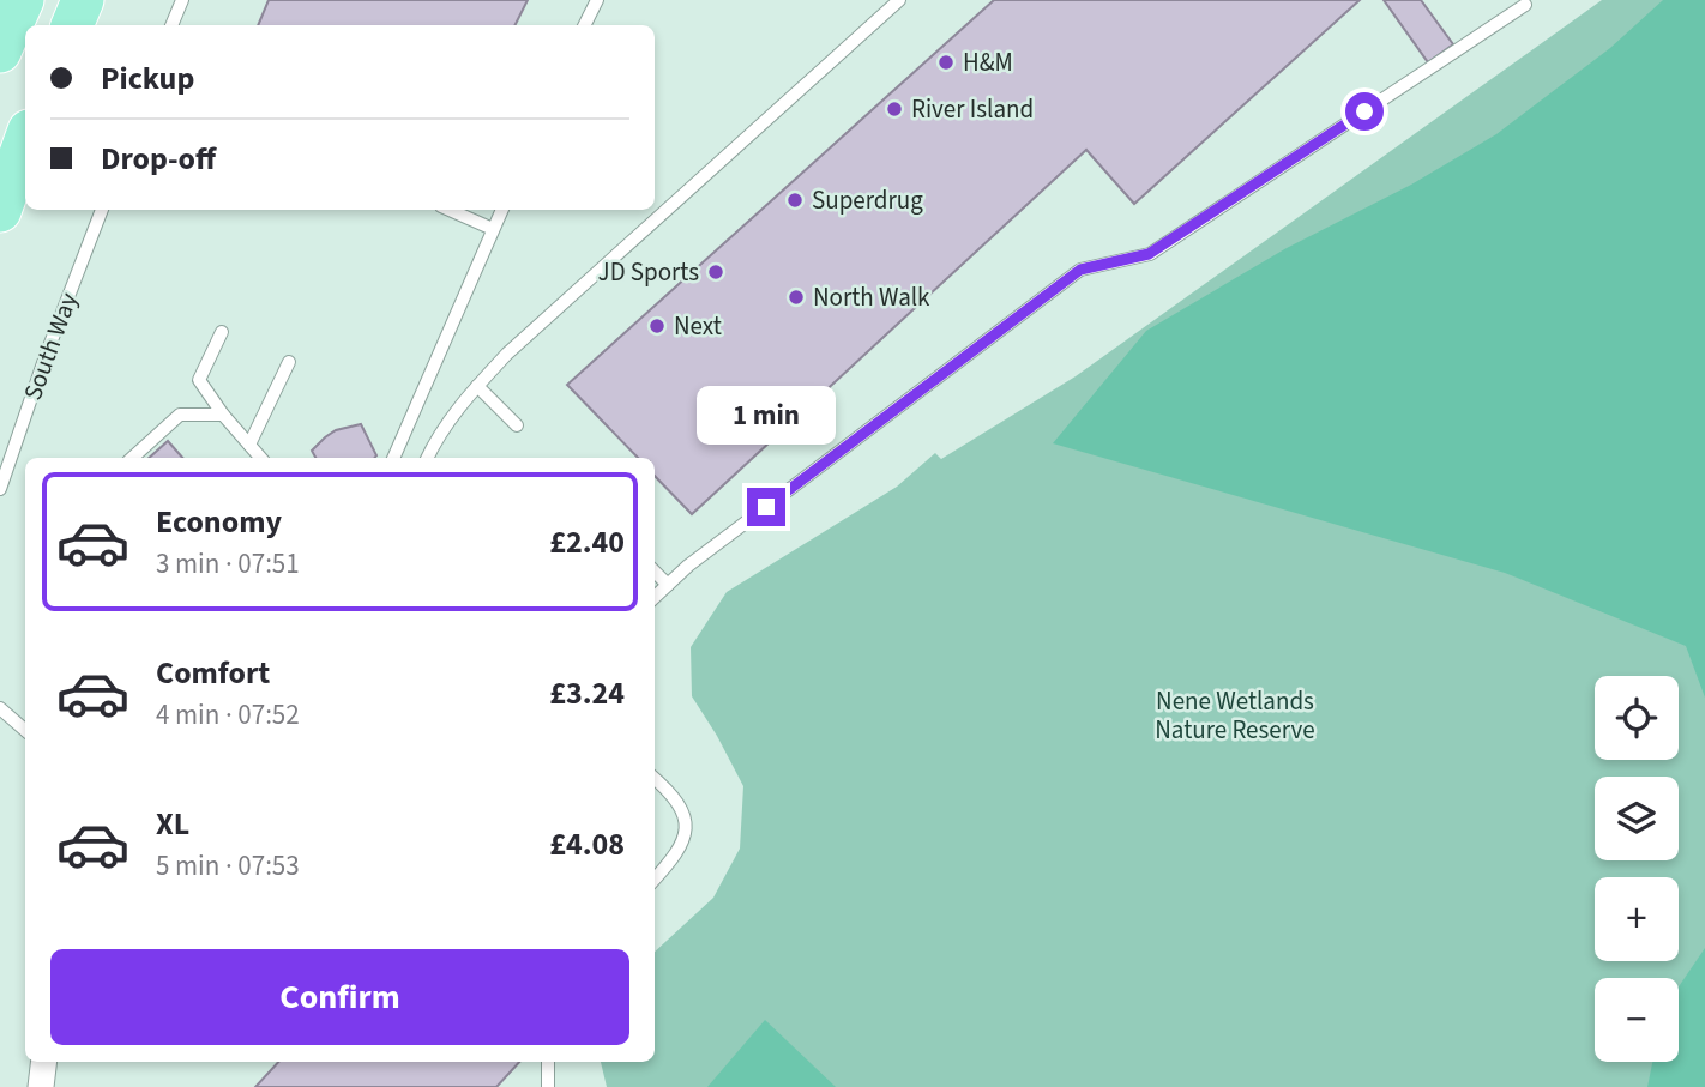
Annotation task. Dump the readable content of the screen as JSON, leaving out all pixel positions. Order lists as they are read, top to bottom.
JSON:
{
  "streets": {
    "lane": ["South Way"]
  },
  "parks": ["Nene Wetlands Nature Reserve"],
  "places": [
    "H&M",
    "River Island",
    "Superdrug",
    "JD Sports",
    "North Walk",
    "Next"
  ],
  "page": {
    "banner": ["Pickup", "Drop-off"],
    "bubble": "1 min",
    "list": [
      {
        "name": "Economy",
        "note": "3 min · 07:51",
        "value": "£2.40"
      },
      {
        "name": "Comfort",
        "note": "4 min · 07:52",
        "value": "£3.24"
      },
      {
        "name": "XL",
        "note": "5 min · 07:53",
        "value": "£4.08"
      }
    ],
    "map_buttons": ["+", "−"],
    "buttons": "Confirm"
  }
}
